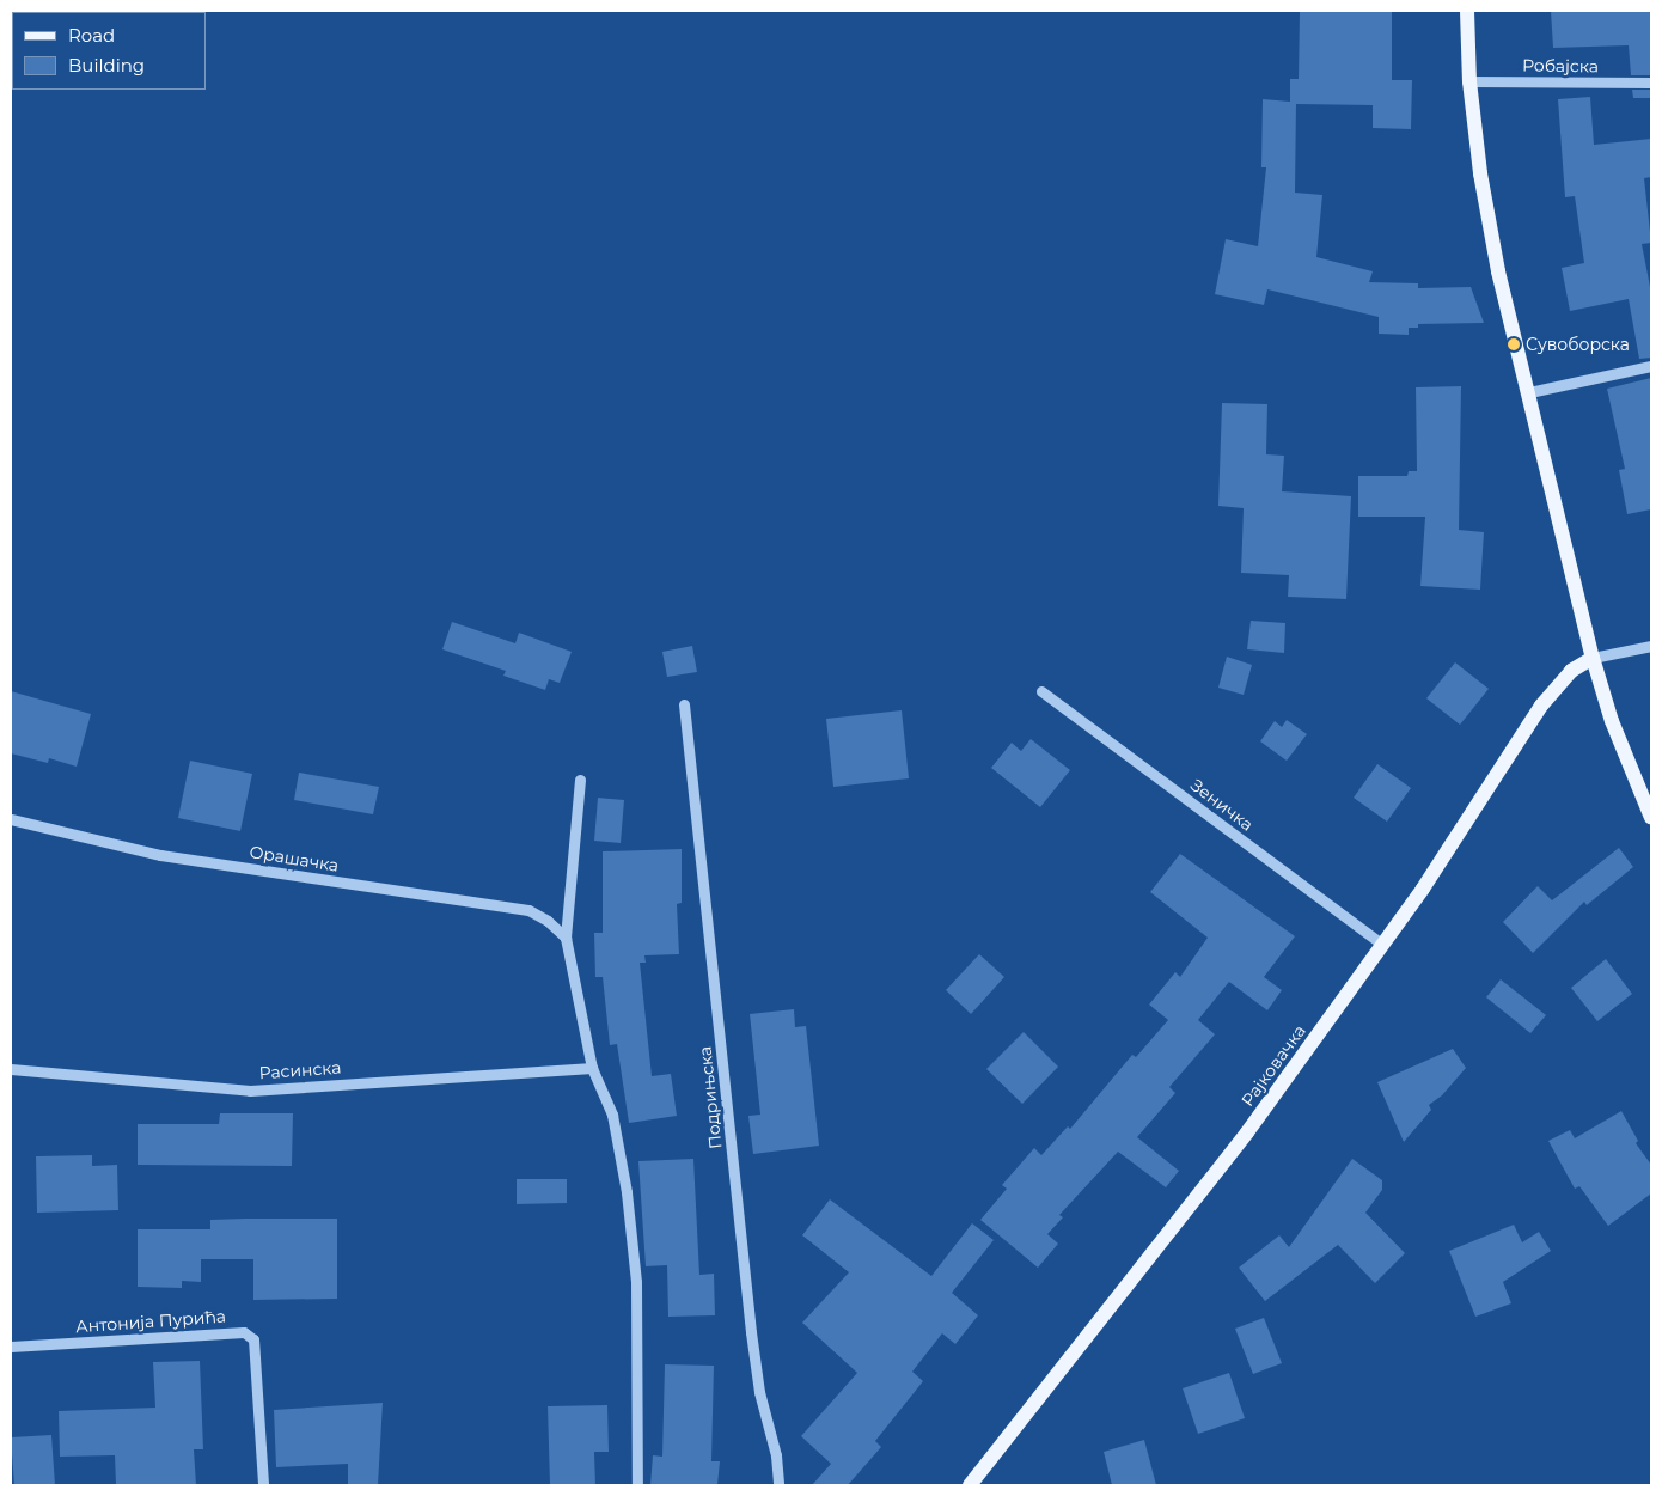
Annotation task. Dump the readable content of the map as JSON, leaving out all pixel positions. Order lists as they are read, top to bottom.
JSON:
{
  "streets": {
    "main road": ["Рајковачка"],
    "street": [
      "Робајска",
      "Зеничка",
      "Орашачка",
      "Расинска",
      "Подрињска",
      "Антонија Пурића"
    ]
  },
  "crossings": [
    ["Зеничка", "Рајковачка"]
  ],
  "places": ["Сувоборска"],
  "legend": ["Road", "Building"]
}
